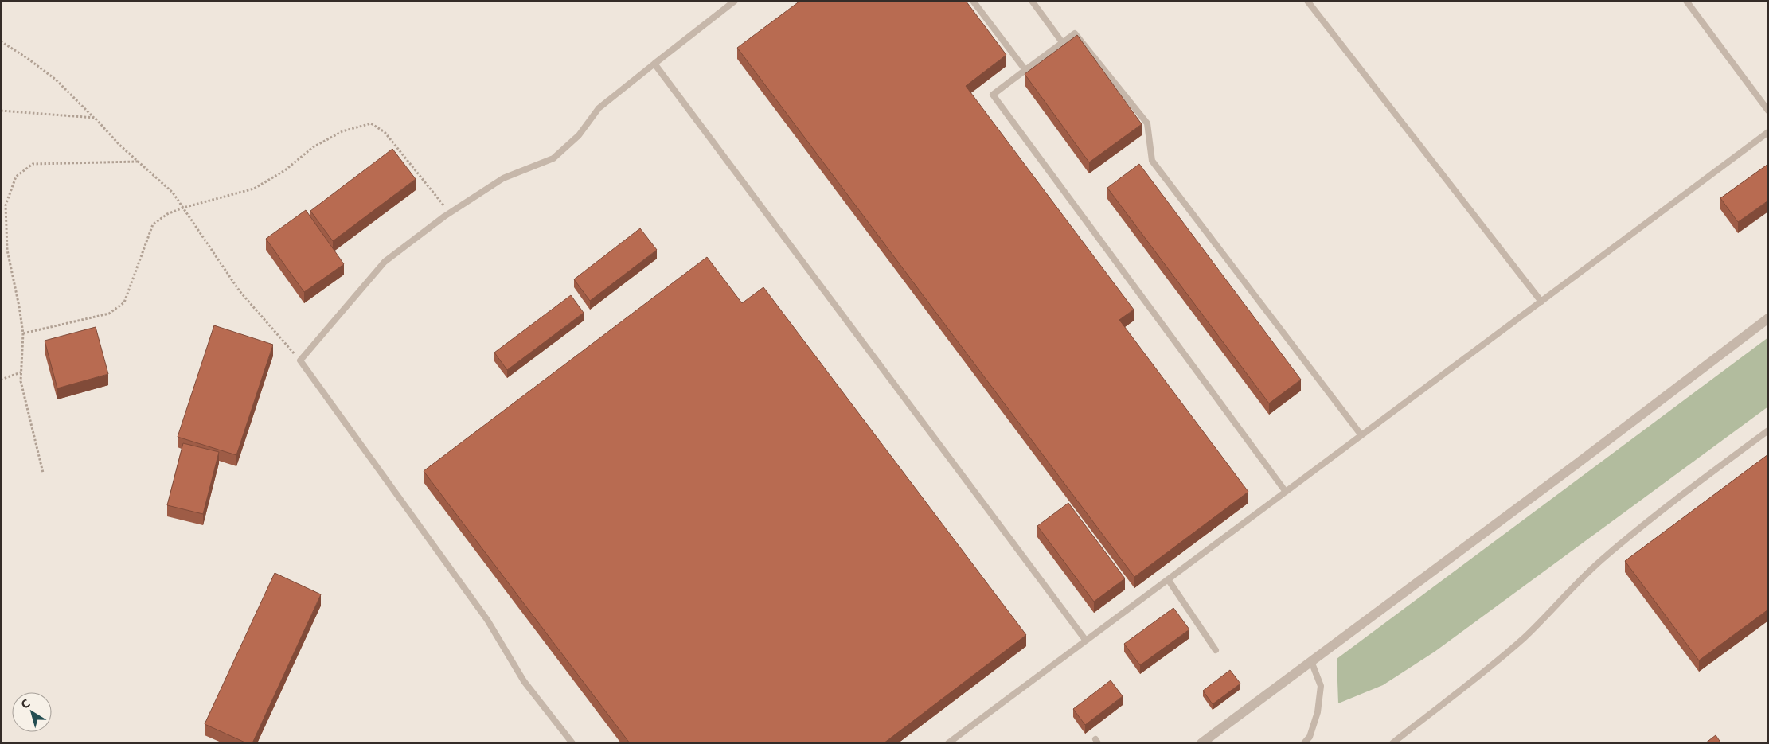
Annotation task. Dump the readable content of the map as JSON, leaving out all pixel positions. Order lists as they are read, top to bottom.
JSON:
{
  "north": "top left"
}
